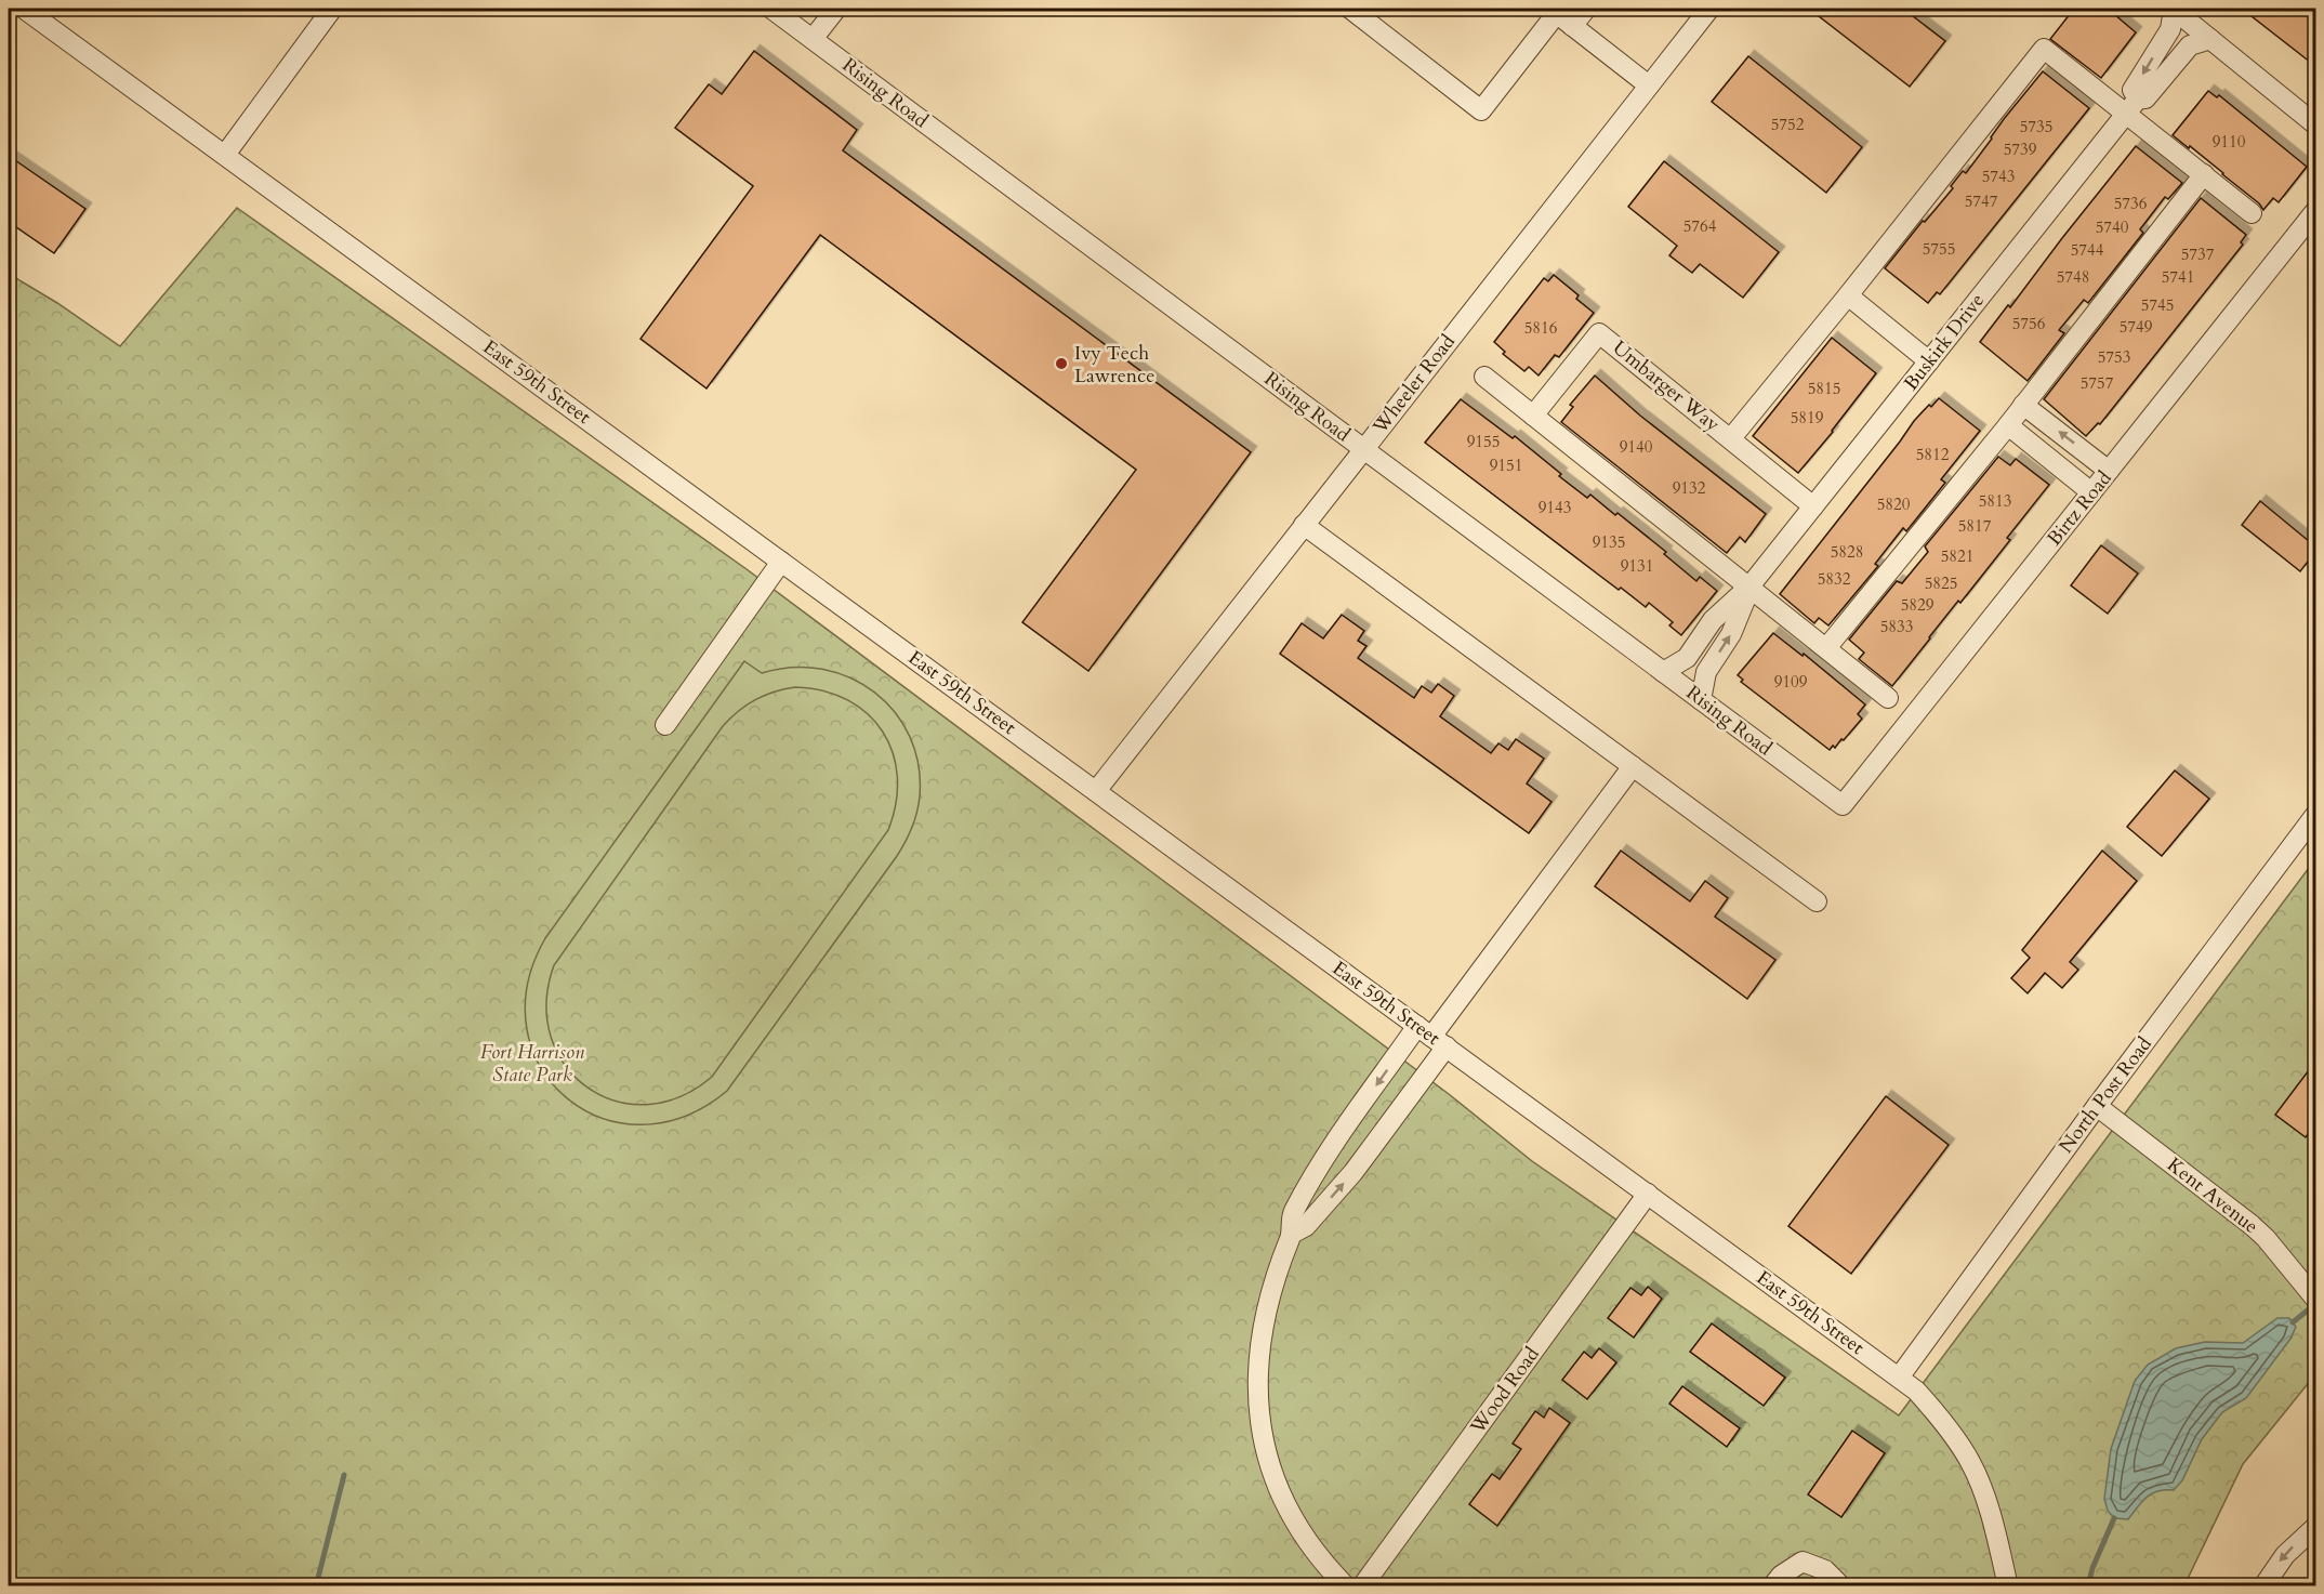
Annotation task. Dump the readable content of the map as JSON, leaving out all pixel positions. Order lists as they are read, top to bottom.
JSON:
{
  "streets": {
    "street": [
      "Rising Road",
      "Buskirk Drive",
      "East 59th Street",
      "Wheeler Road",
      "Umbarger Way",
      "Birtz Road",
      "North Post Road",
      "Kent Avenue",
      "Wood Road"
    ]
  },
  "crossings": [
    ["Rising Road", "Buskirk Drive"],
    ["Rising Road", "Wheeler Road"],
    ["Rising Road", "Birtz Road"],
    ["Buskirk Drive", "Umbarger Way"],
    ["East 59th Street", "Wheeler Road"],
    ["East 59th Street", "North Post Road"],
    ["East 59th Street", "Wood Road"],
    ["North Post Road", "Kent Avenue"]
  ],
  "parks": ["Fort Harrison State Park"],
  "places": ["Ivy Tech Lawrence"],
  "house_numbers": [
    "5752",
    "5735",
    "9110",
    "5739",
    "5743",
    "5747",
    "5736",
    "5764",
    "5740",
    "5755",
    "5744",
    "5737",
    "5748",
    "5741",
    "5745",
    "5756",
    "5749",
    "5816",
    "5753",
    "5757",
    "5815",
    "5819",
    "9155",
    "9140",
    "5812",
    "9151",
    "9132",
    "5813",
    "5820",
    "9143",
    "5817",
    "9135",
    "5828",
    "5821",
    "9131",
    "5832",
    "5825",
    "5829",
    "5833",
    "9109"
  ]
}
